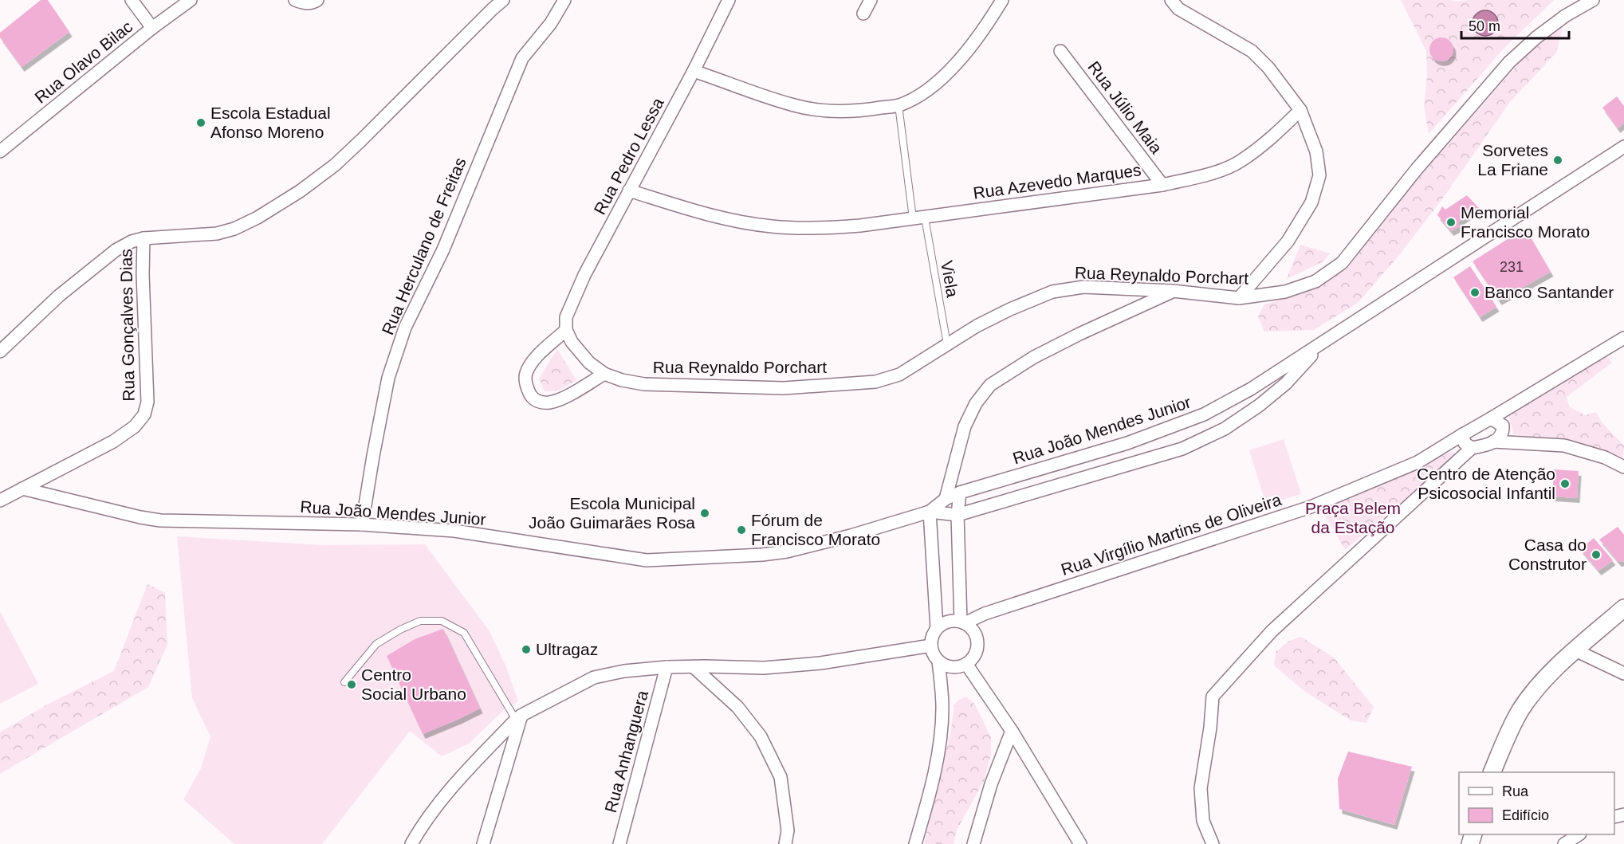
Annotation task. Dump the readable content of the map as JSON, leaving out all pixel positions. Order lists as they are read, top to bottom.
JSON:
{
  "streets": {
    "street": [
      "Rua Olavo Bilac",
      "Rua Júlio Maia",
      "Rua Pedro Lessa",
      "Rua Azevedo Marques",
      "Rua Herculano de Freitas",
      "Rua Reynaldo Porchart",
      "Rua Gonçalves Dias",
      "Rua João Mendes Junior",
      "Rua Virgílio Martins de Oliveira",
      "Rua Anhanguera"
    ],
    "lane": ["Viela"]
  },
  "crossings": [
    ["Rua Júlio Maia", "Rua Azevedo Marques"],
    ["Rua Pedro Lessa", "Rua Azevedo Marques"],
    ["Rua Pedro Lessa", "Rua Reynaldo Porchart"],
    ["Rua Azevedo Marques", "Viela"],
    ["Rua Herculano de Freitas", "Rua João Mendes Junior"],
    ["Rua Reynaldo Porchart", "Viela"],
    ["Rua Gonçalves Dias", "Rua João Mendes Junior"]
  ],
  "parks": ["Praça Belem da Estação"],
  "places": [
    "Escola Estadual Afonso Moreno",
    "Sorvetes La Friane",
    "Memorial Francisco Morato",
    "Banco Santander",
    "Centro de Atenção Psicosocial Infantil",
    "Escola Municipal João Guimarães Rosa",
    "Fórum de Francisco Morato",
    "Casa do Construtor",
    "Ultragaz",
    "Centro Social Urbano"
  ],
  "house_numbers": ["231"],
  "legend": ["Rua", "Edifício"],
  "scale_bar": "50 m"
}
